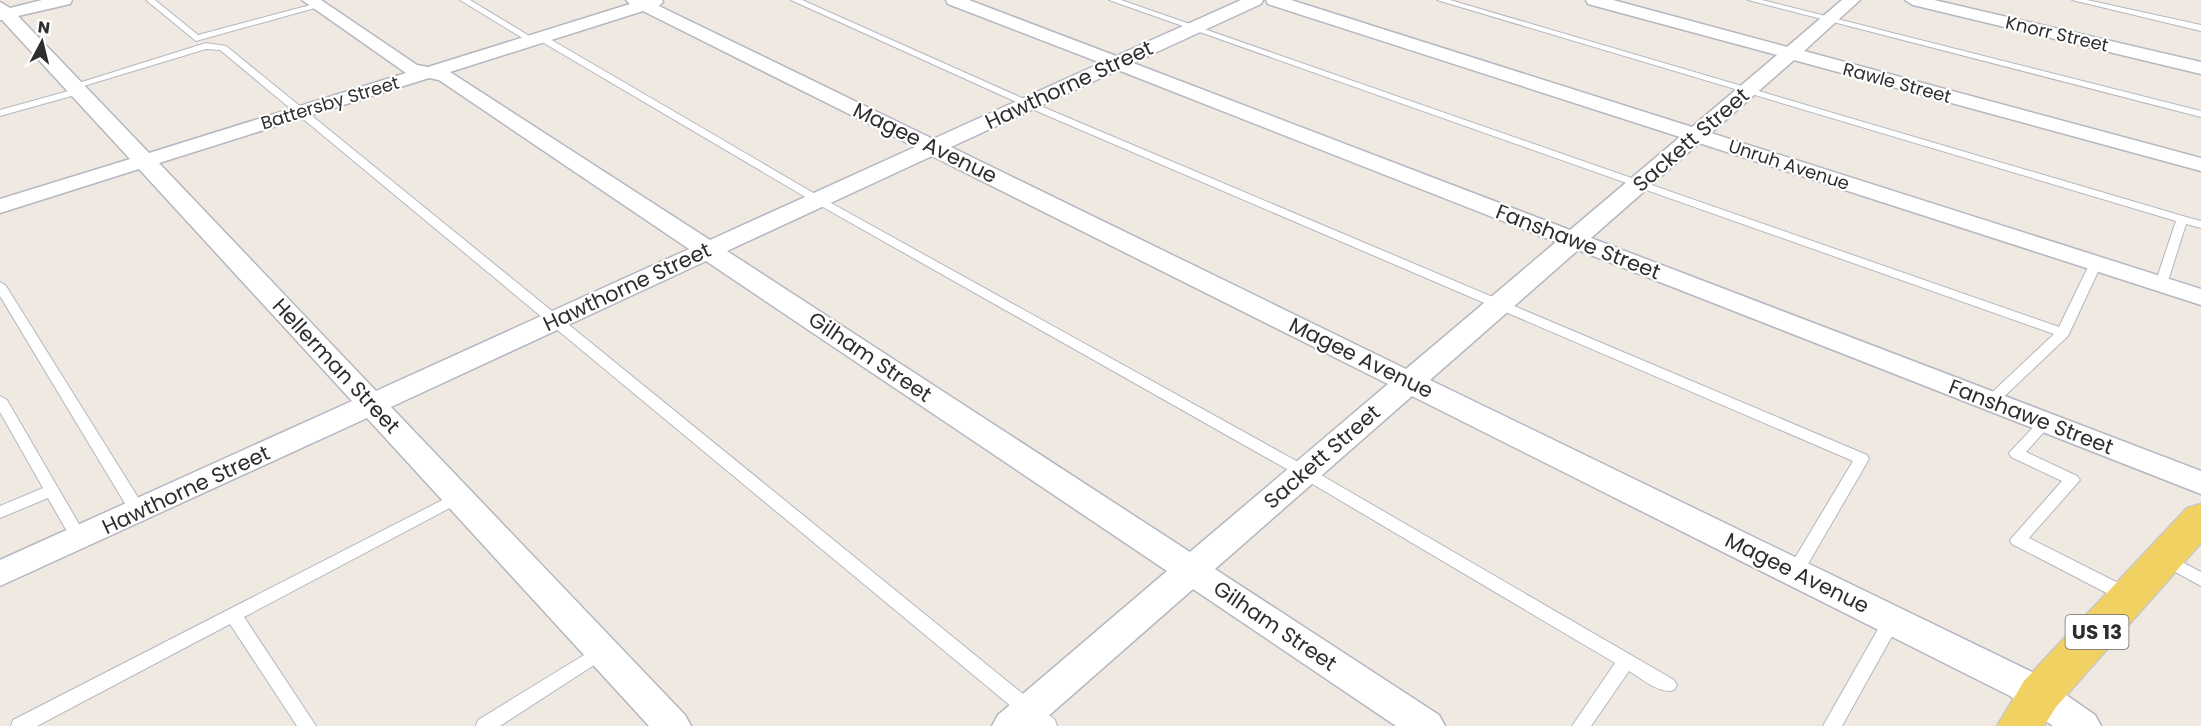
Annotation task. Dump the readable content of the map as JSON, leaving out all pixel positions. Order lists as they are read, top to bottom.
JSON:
{
  "streets": {
    "main road": ["US 13"],
    "street": [
      "Knorr Street",
      "Rawle Street",
      "Hawthorne Street",
      "Battersby Street",
      "Sackett Street",
      "Magee Avenue",
      "Unruh Avenue",
      "Fanshawe Street",
      "Gilham Street",
      "Hellerman Street"
    ]
  },
  "crossings": [
    ["Rawle Street", "Sackett Street"],
    ["Hawthorne Street", "Magee Avenue"],
    ["Hawthorne Street", "Fanshawe Street"],
    ["Hawthorne Street", "Gilham Street"],
    ["Hawthorne Street", "Hellerman Street"],
    ["Battersby Street", "Magee Avenue"],
    ["Battersby Street", "Gilham Street"],
    ["Battersby Street", "Hellerman Street"],
    ["Sackett Street", "Magee Avenue"],
    ["Sackett Street", "Unruh Avenue"],
    ["Sackett Street", "Fanshawe Street"],
    ["Sackett Street", "Gilham Street"],
    ["Magee Avenue", "US 13"]
  ],
  "north": "top"
}
